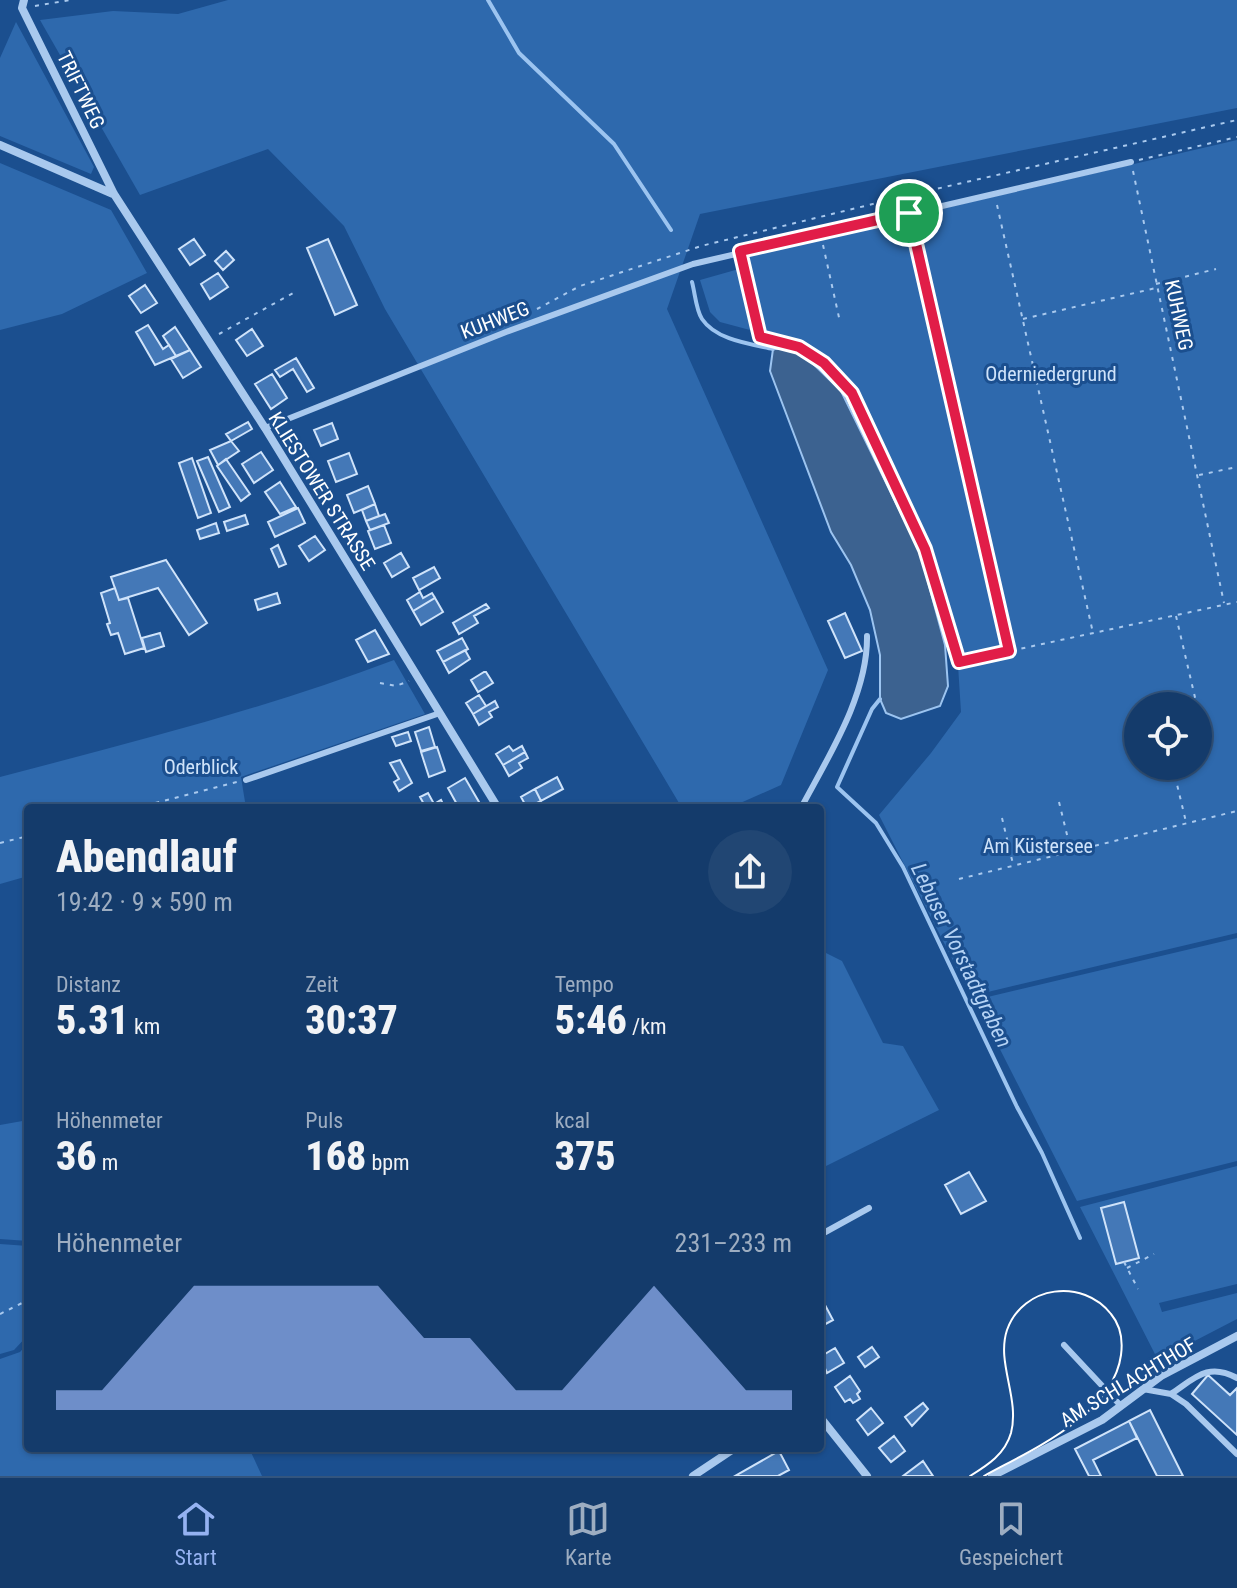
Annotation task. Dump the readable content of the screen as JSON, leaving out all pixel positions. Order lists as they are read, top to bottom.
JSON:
{
  "streets": {
    "street": ["TRIFTWEG", "KLIESTOWER STRASSE", "AM SCHLACHTHOF"],
    "lane": ["KUHWEG"]
  },
  "crossings": [
    ["TRIFTWEG", "KLIESTOWER STRASSE"],
    ["KUHWEG", "KLIESTOWER STRASSE"]
  ],
  "water": ["Lebuser Vorstadtgraben"],
  "parks": ["Oderniedergrund", "Oderblick", "Am Küstersee"],
  "page": {
    "heading": ["Abendlauf", "19:42 · 9 × 590 m"],
    "stats": [
      ["Distanz", "5.31 km"],
      ["Zeit", "30:37"],
      ["Tempo", "5:46 /km"],
      ["Höhenmeter", "36 m"],
      ["Puls", "168 bpm"],
      ["kcal", "375"]
    ],
    "chart": ["Höhenmeter", "231–233 m"],
    "tabs": ["Start", "Karte", "Gespeichert"]
  }
}
